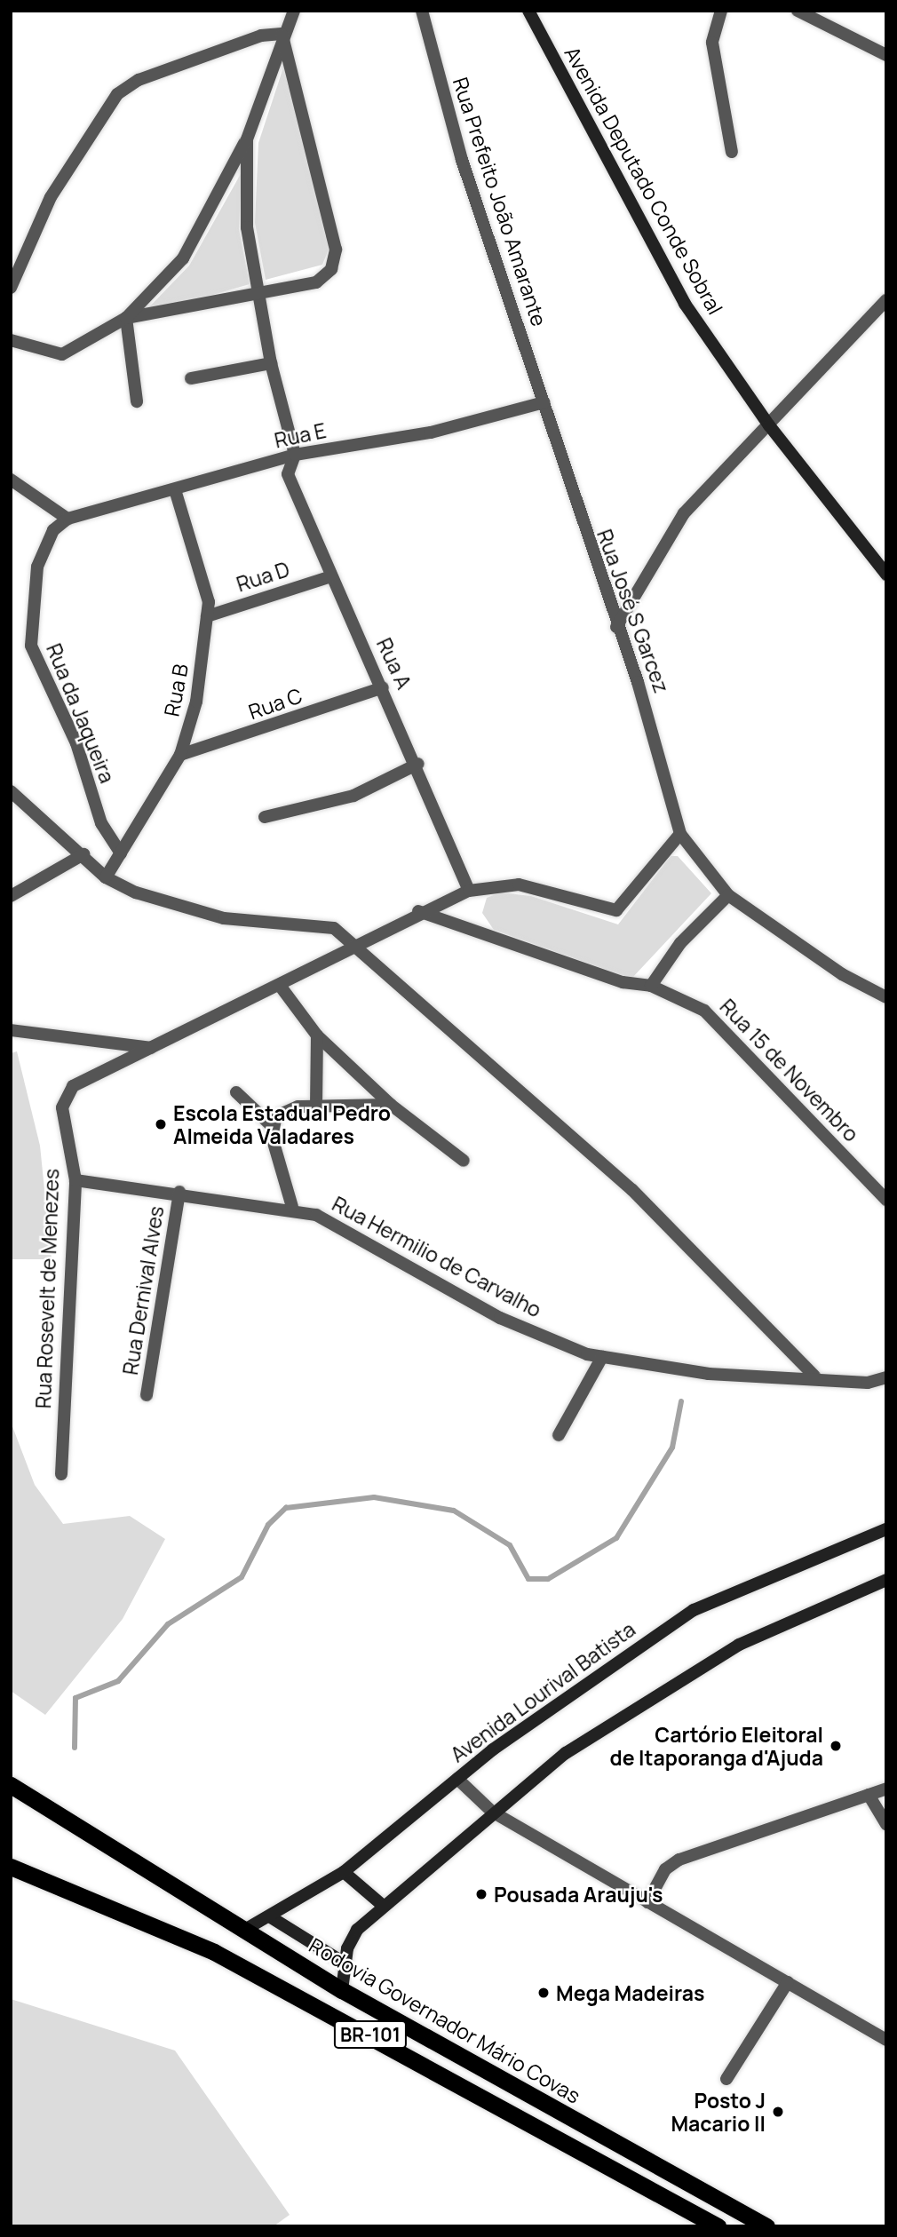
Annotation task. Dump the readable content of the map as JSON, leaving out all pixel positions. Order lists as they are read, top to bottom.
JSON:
{
  "streets": {
    "highway": ["Rodovia Governador Mário Covas", "BR-101"],
    "main road": ["Avenida Deputado Conde Sobral", "Avenida Lourival Batista"],
    "street": [
      "Rua Prefeito João Amarante",
      "Rua E",
      "Rua D",
      "Rua José S Garcez",
      "Rua A",
      "Rua B",
      "Rua C",
      "Rua da Jaqueira",
      "Rua 15 de Novembro",
      "Rua Hermilio de Carvalho",
      "Rua Rosevelt de Menezes",
      "Rua Dernival Alves"
    ]
  },
  "crossings": [
    ["Rua Prefeito João Amarante", "Rua E"],
    ["Rua Prefeito João Amarante", "Rua José S Garcez"],
    ["Rua E", "Rua José S Garcez"],
    ["Rua E", "Rua A"],
    ["Rua E", "Rua B"],
    ["Rua E", "Rua da Jaqueira"],
    ["Rua D", "Rua A"],
    ["Rua D", "Rua B"],
    ["Rua José S Garcez", "Rua Rosevelt de Menezes"],
    ["Rua A", "Rua C"],
    ["Rua A", "Rua Rosevelt de Menezes"],
    ["Rua B", "Rua C"],
    ["Rua B", "Rua da Jaqueira"],
    ["Rua 15 de Novembro", "Rua Rosevelt de Menezes"],
    ["Rua Hermilio de Carvalho", "Rua Rosevelt de Menezes"],
    ["Rua Hermilio de Carvalho", "Rua Dernival Alves"],
    ["Avenida Lourival Batista", "Rodovia Governador Mário Covas"]
  ],
  "places": [
    "Escola Estadual Pedro Almeida Valadares",
    "Cartório Eleitoral de Itaporanga d'Ajuda",
    "Pousada Arauju's",
    "Mega Madeiras",
    "Posto J Macario II"
  ]
}
